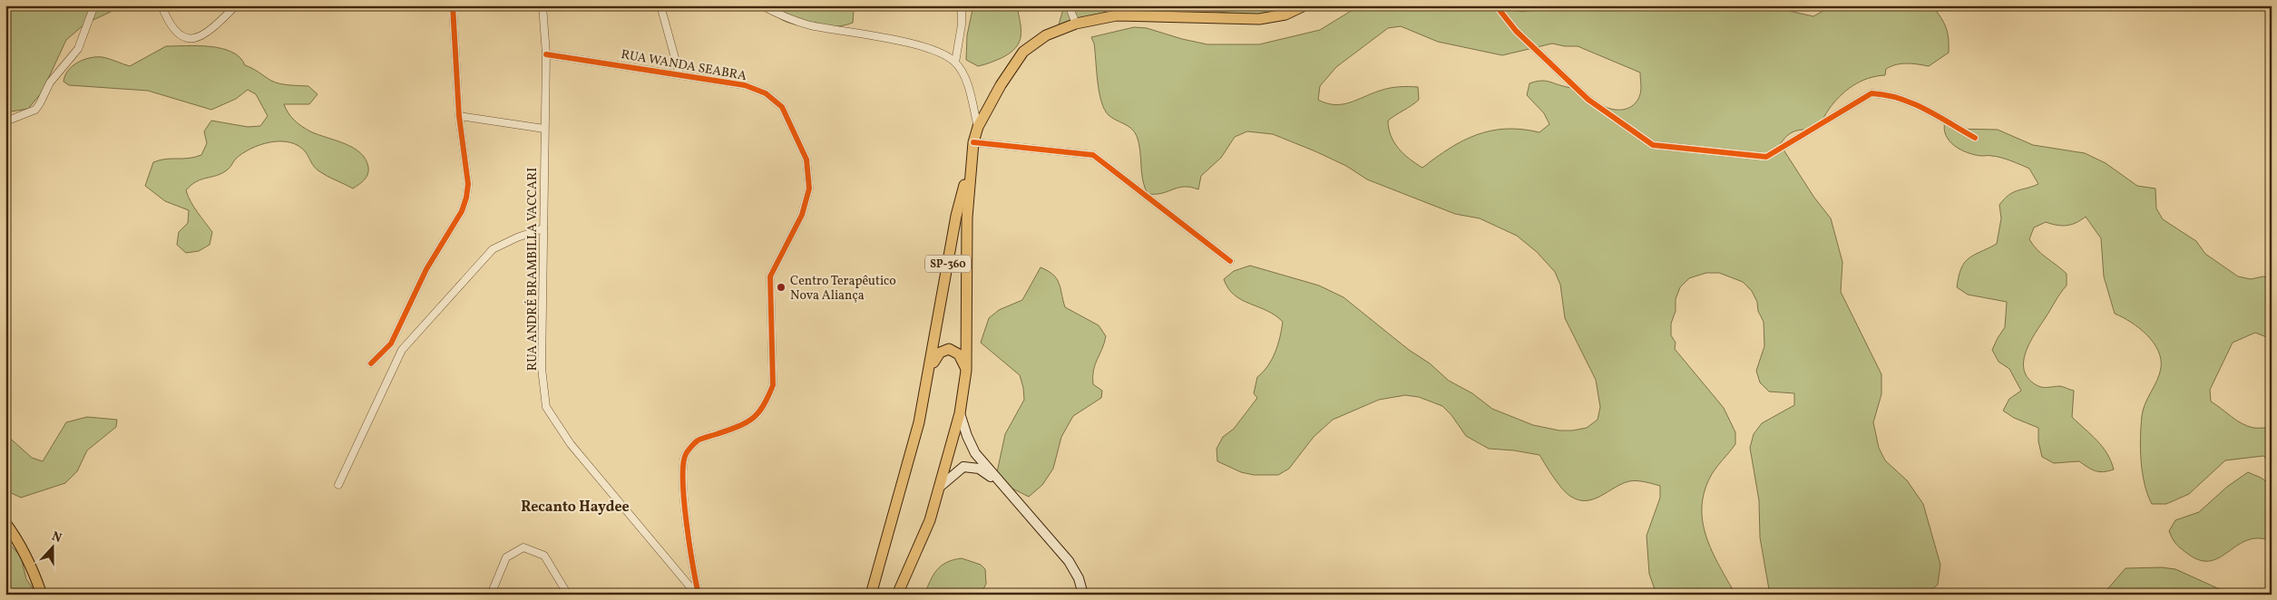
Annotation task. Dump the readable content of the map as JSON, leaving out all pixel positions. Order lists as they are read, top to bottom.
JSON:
{
  "streets": {
    "main road": ["SP-360"],
    "street": ["RUA WANDA SEABRA", "RUA ANDRÉ BRAMBILLA VACCARI"]
  },
  "crossings": [
    ["RUA WANDA SEABRA", "RUA ANDRÉ BRAMBILLA VACCARI"]
  ],
  "districts": ["Recanto Haydee"],
  "places": ["Centro Terapêutico Nova Aliança"],
  "north": "top"
}
